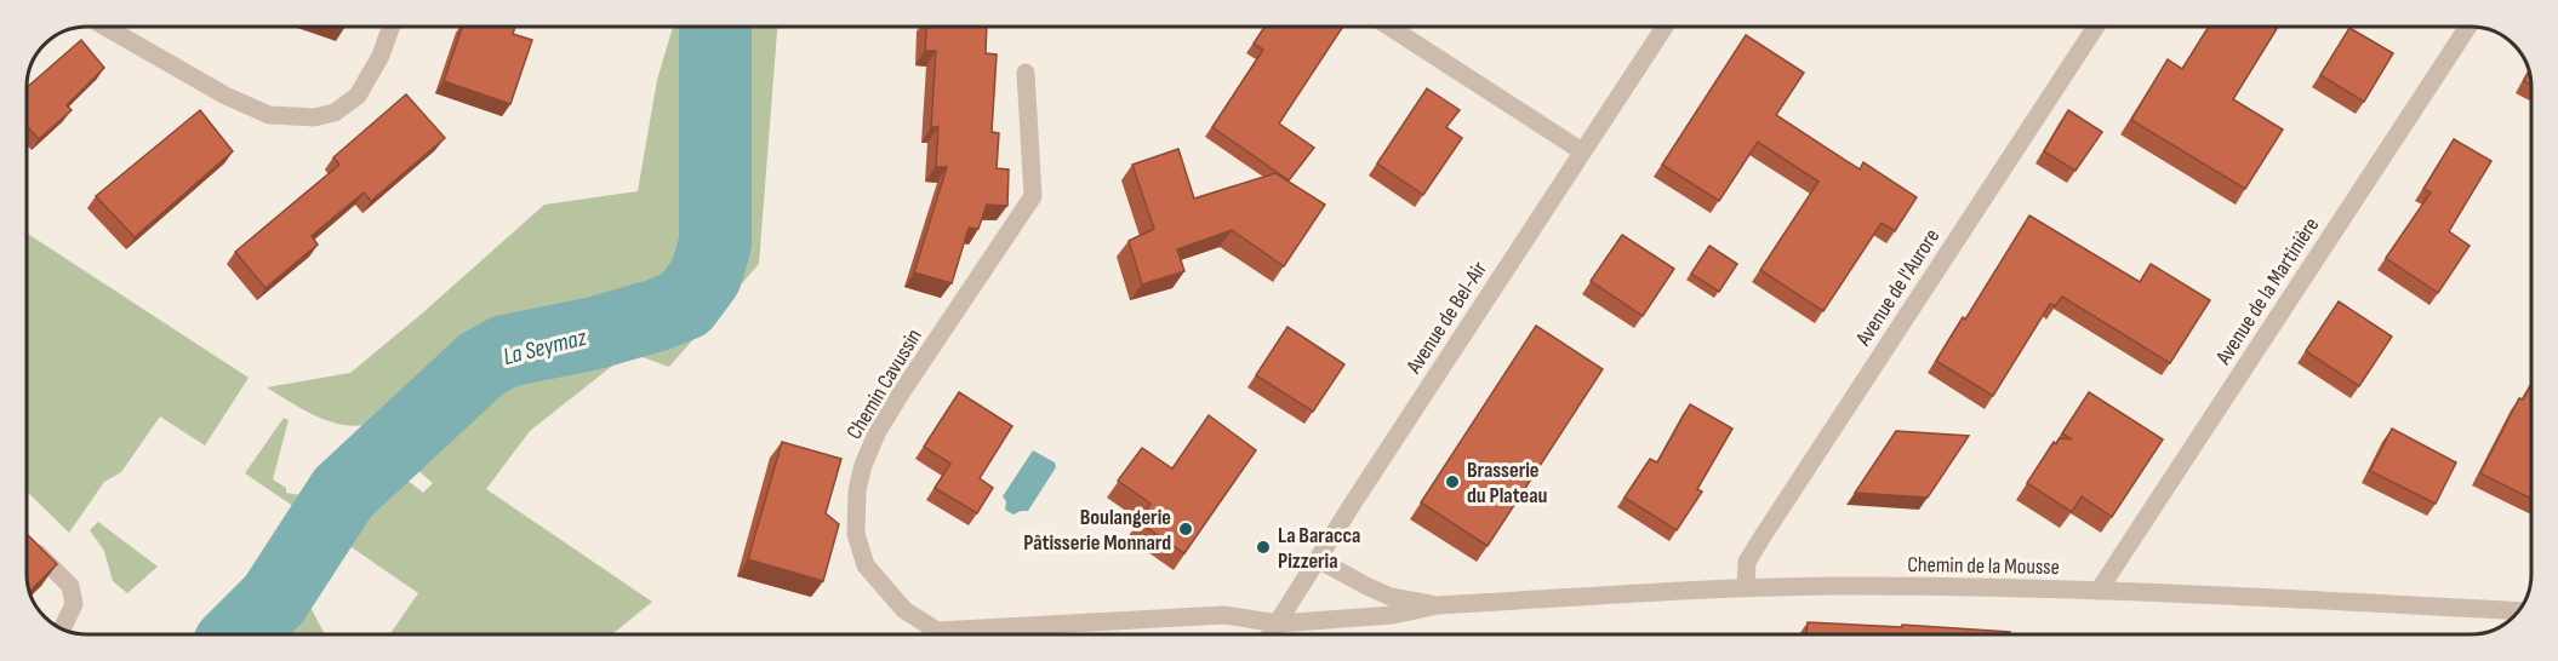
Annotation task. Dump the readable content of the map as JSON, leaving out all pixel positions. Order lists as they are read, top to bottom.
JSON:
{
  "streets": {
    "street": [
      "Avenue de l'Aurore",
      "Avenue de la Martinière",
      "Avenue de Bel-Air",
      "Chemin Cavussin",
      "Chemin de la Mousse"
    ]
  },
  "crossings": [
    ["Avenue de l'Aurore", "Chemin de la Mousse"],
    ["Avenue de la Martinière", "Chemin de la Mousse"],
    ["Avenue de Bel-Air", "Chemin Cavussin"],
    ["Avenue de Bel-Air", "Chemin de la Mousse"],
    ["Chemin Cavussin", "Chemin de la Mousse"]
  ],
  "water": ["La Seymaz"],
  "places": ["Brasserie du Plateau", "Boulangerie Pâtisserie Monnard", "La Baracca Pizzeria"]
}
